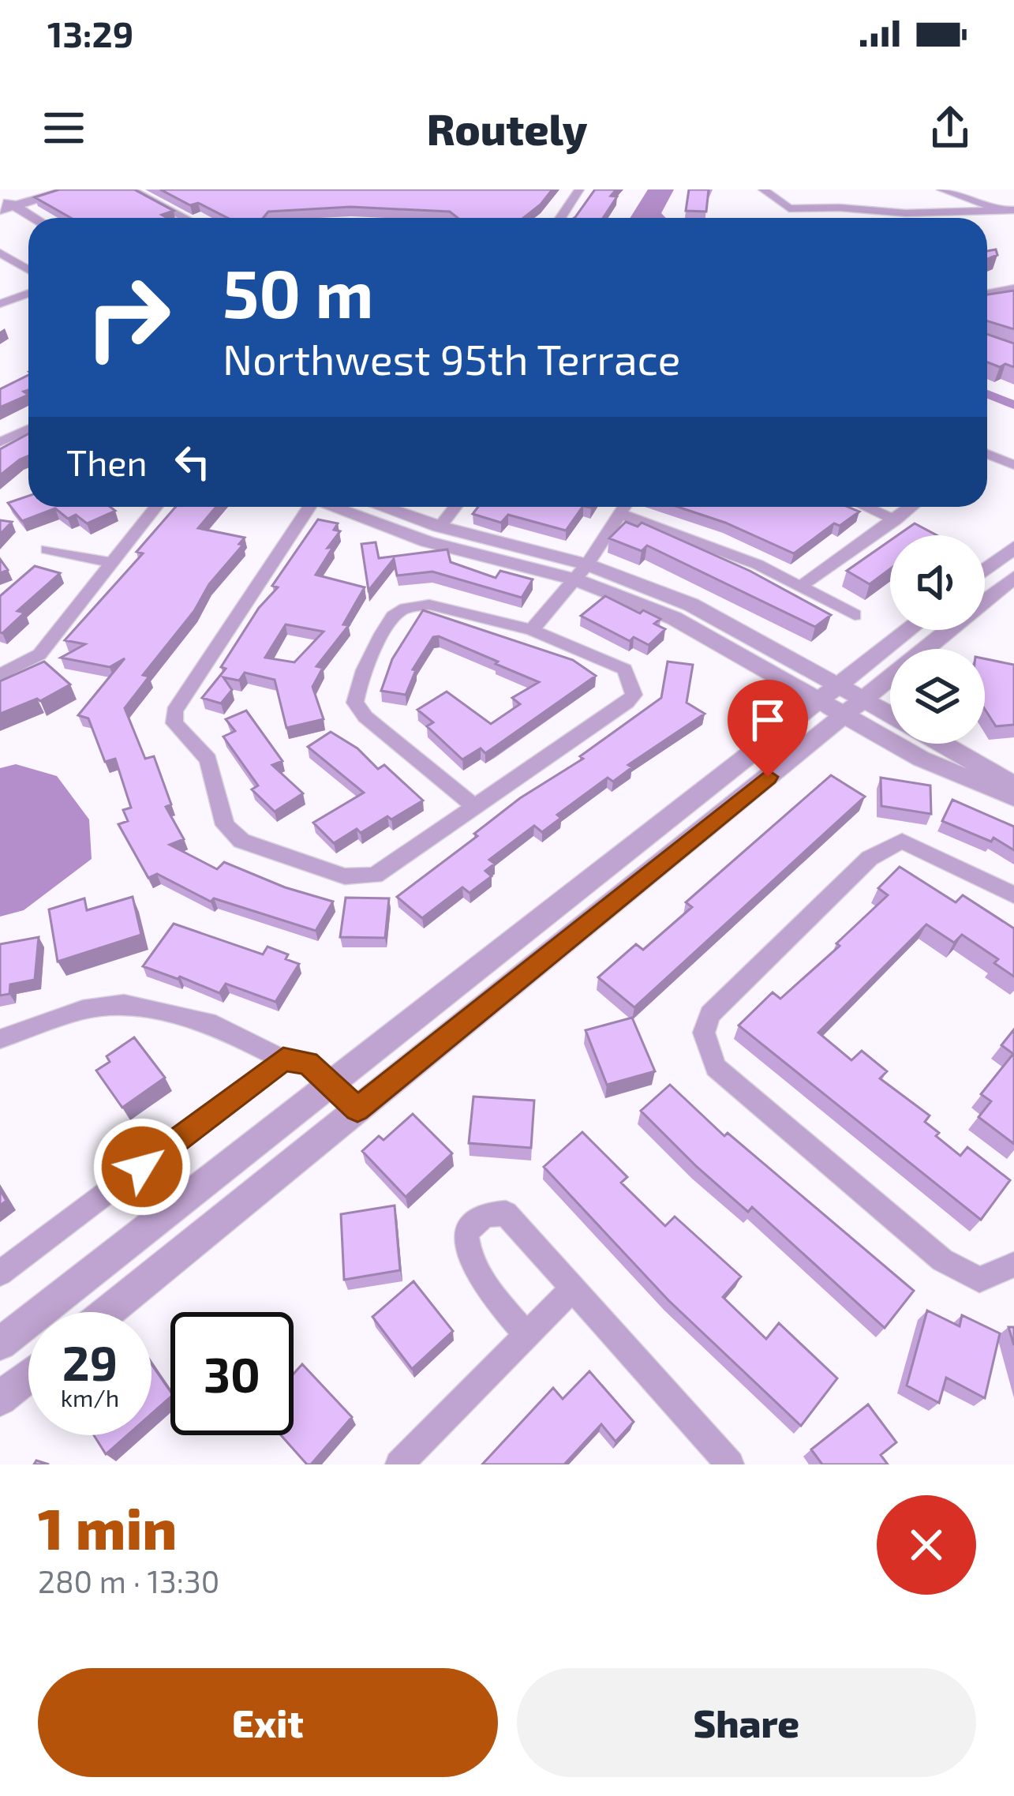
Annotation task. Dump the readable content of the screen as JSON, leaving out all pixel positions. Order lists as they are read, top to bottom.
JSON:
{
  "page": {
    "status": "13:29",
    "header": "Routely",
    "turn": ["50 m", "Northwest 95th Terrace"],
    "then": "Then",
    "speed": "29 km/h",
    "limit": "30",
    "heading": ["1 min", "280 m · 13:30"],
    "buttons": ["Exit", "Share"]
  }
}
